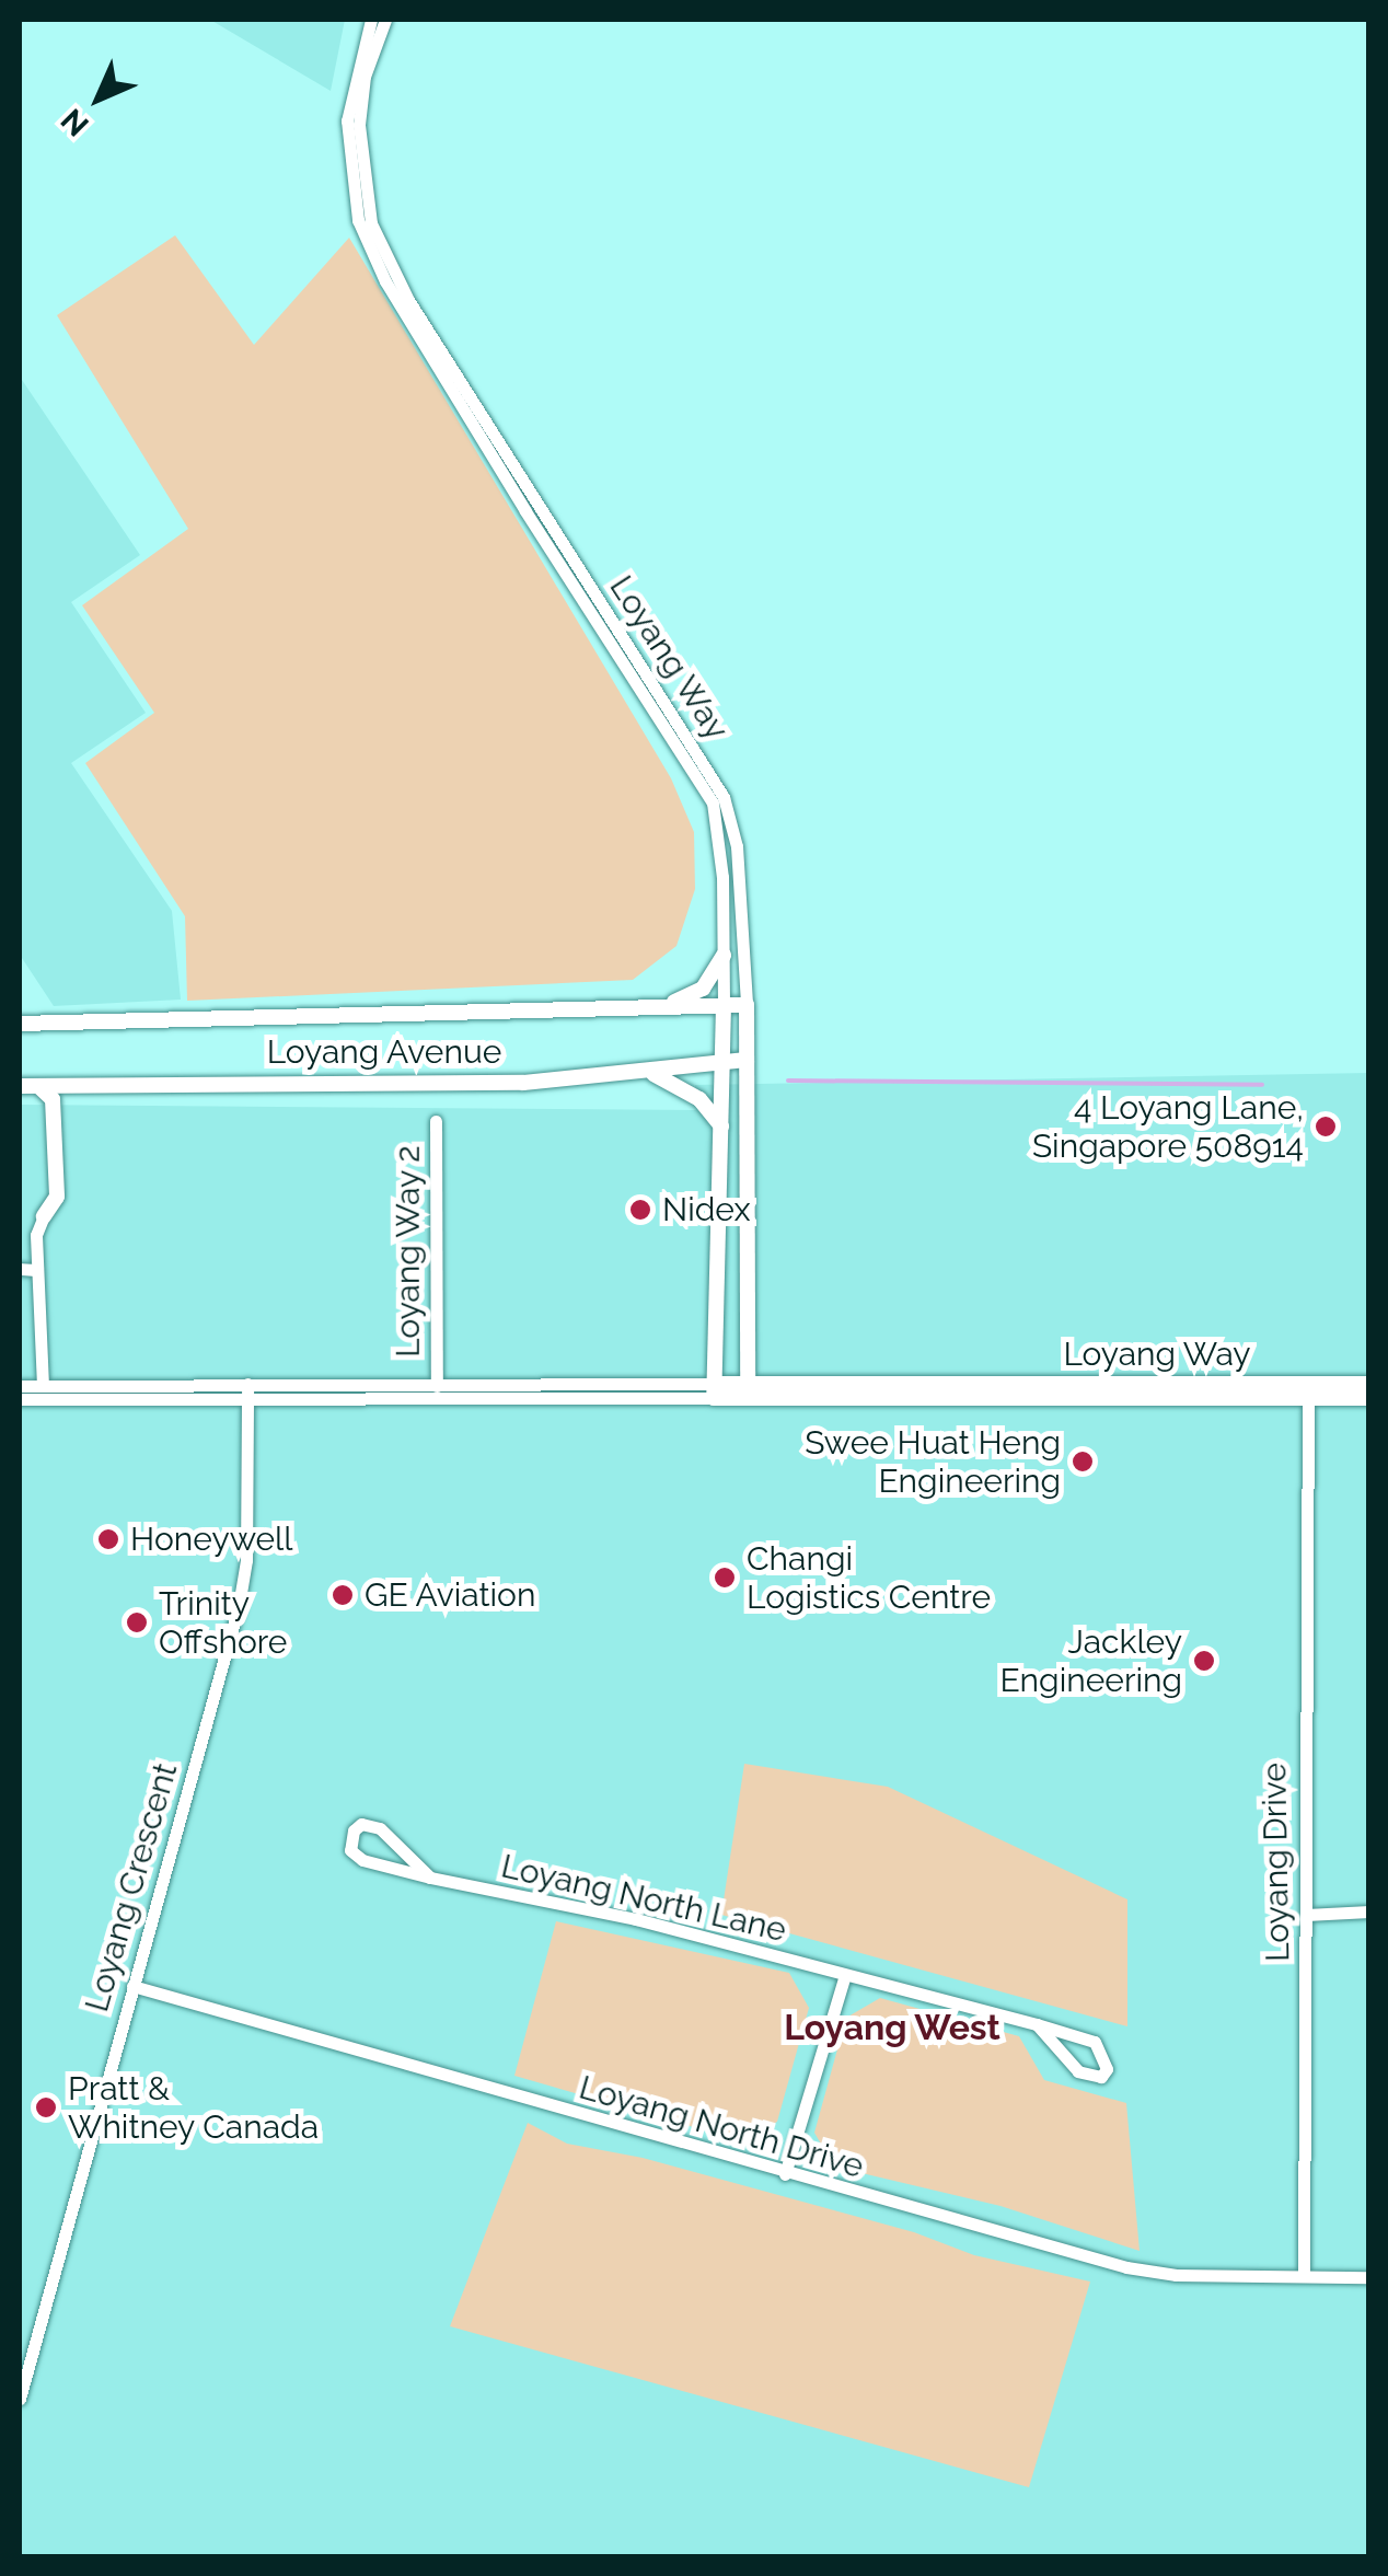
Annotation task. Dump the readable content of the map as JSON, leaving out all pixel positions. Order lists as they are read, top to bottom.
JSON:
{
  "streets": {
    "main road": ["Loyang Way", "Loyang Avenue"],
    "street": [
      "Loyang Way 2",
      "Loyang Drive",
      "Loyang Crescent",
      "Loyang North Lane",
      "Loyang North Drive"
    ]
  },
  "crossings": [
    ["Loyang Way", "Loyang Avenue"],
    ["Loyang Way", "Loyang Way 2"],
    ["Loyang Way", "Loyang Drive"],
    ["Loyang Way", "Loyang Crescent"],
    ["Loyang Drive", "Loyang North Drive"],
    ["Loyang Crescent", "Loyang North Drive"]
  ],
  "districts": ["Loyang West"],
  "places": [
    "4 Loyang Lane, Singapore 508914",
    "Nidex",
    "Swee Huat Heng Engineering",
    "Honeywell",
    "Changi Logistics Centre",
    "GE Aviation",
    "Trinity Offshore",
    "Jackley Engineering",
    "Pratt & Whitney Canada"
  ],
  "north": "bottom left"
}
